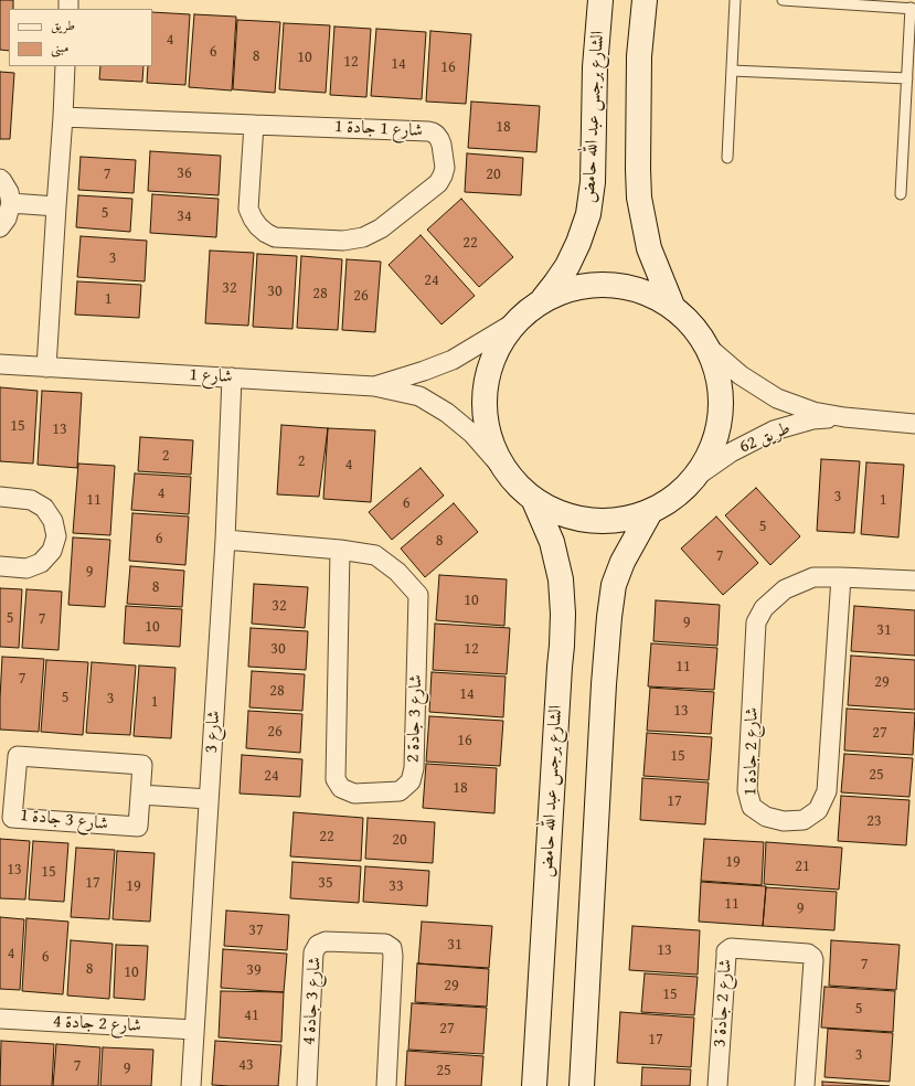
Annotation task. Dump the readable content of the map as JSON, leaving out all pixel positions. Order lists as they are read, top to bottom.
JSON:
{
  "streets": {
    "street": [
      "الشارع برجس عبد الله حامض",
      "شارع 1 جادة 1",
      "شارع 1",
      "طريق 62",
      "شارع 3 جادة 2",
      "شارع 3",
      "شارع 2 جادة 1",
      "شارع 3 جادة 1",
      "شارع 3 جادة 4",
      "شارع 2 جادة 3",
      "شارع 2 جادة 4"
    ]
  },
  "crossings": [
    ["شارع 1", "شارع 3"],
    ["شارع 3 جادة 2", "شارع 3"],
    ["شارع 3", "شارع 2 جادة 4"]
  ],
  "house_numbers": [
    "4",
    "6",
    "8",
    "10",
    "12",
    "14",
    "16",
    "18",
    "36",
    "7",
    "20",
    "5",
    "34",
    "22",
    "3",
    "24",
    "32",
    "30",
    "28",
    "26",
    "1",
    "15",
    "13",
    "2",
    "2",
    "4",
    "4",
    "3",
    "11",
    "1",
    "6",
    "5",
    "6",
    "8",
    "7",
    "9",
    "8",
    "10",
    "32",
    "5",
    "7",
    "9",
    "10",
    "31",
    "30",
    "12",
    "11",
    "7",
    "29",
    "28",
    "14",
    "5",
    "3",
    "1",
    "13",
    "26",
    "27",
    "16",
    "15",
    "25",
    "24",
    "18",
    "17",
    "23",
    "22",
    "20",
    "19",
    "21",
    "13",
    "15",
    "17",
    "35",
    "19",
    "33",
    "11",
    "9",
    "37",
    "31",
    "13",
    "4",
    "6",
    "7",
    "8",
    "39",
    "10",
    "29",
    "15",
    "5",
    "41",
    "27",
    "17",
    "3",
    "43",
    "7",
    "9",
    "25"
  ],
  "legend": ["طريق", "مبنى"]
}
